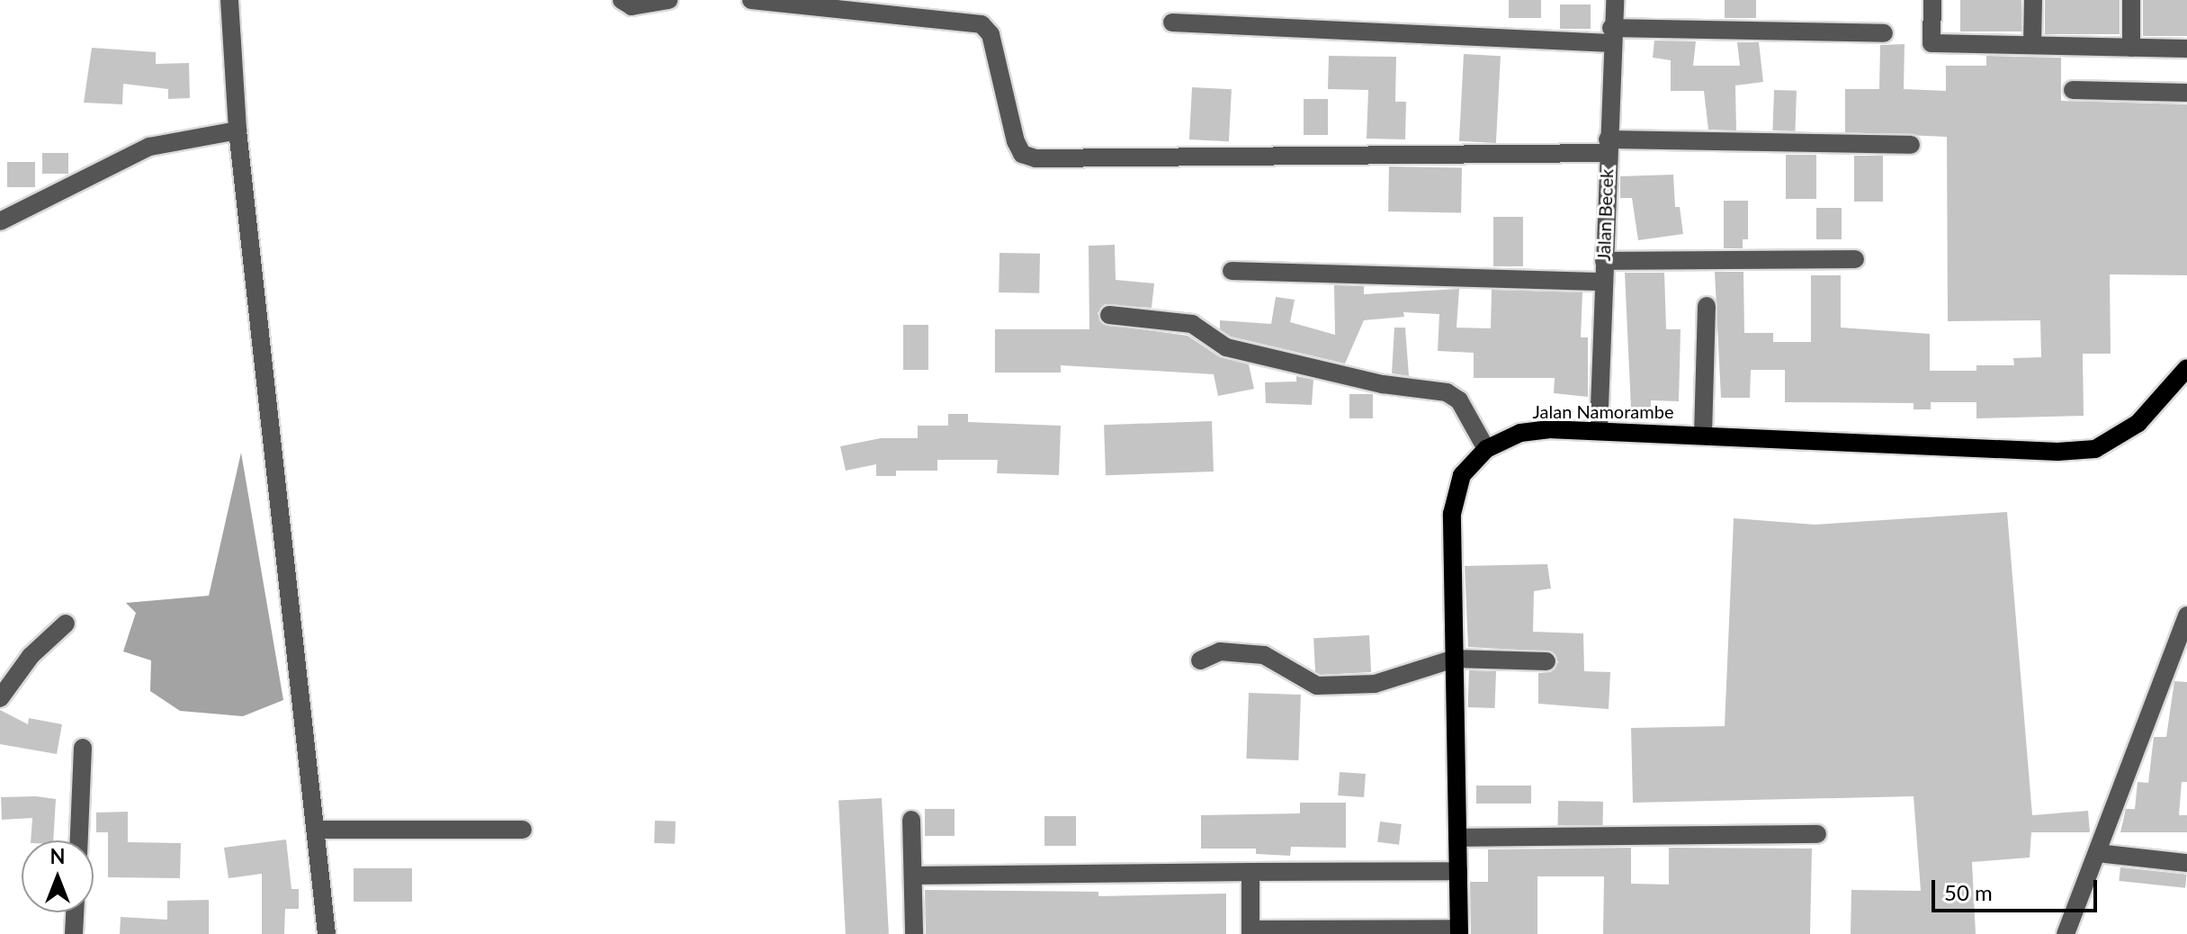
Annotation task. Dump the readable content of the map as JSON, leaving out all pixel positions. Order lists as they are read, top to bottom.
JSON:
{
  "streets": {
    "main road": ["Jalan Namorambe"],
    "street": ["Jalan Becek"]
  },
  "crossings": [
    ["Jalan Becek", "Jalan Namorambe"]
  ],
  "scale_bar": "50 m",
  "north": "top"
}
